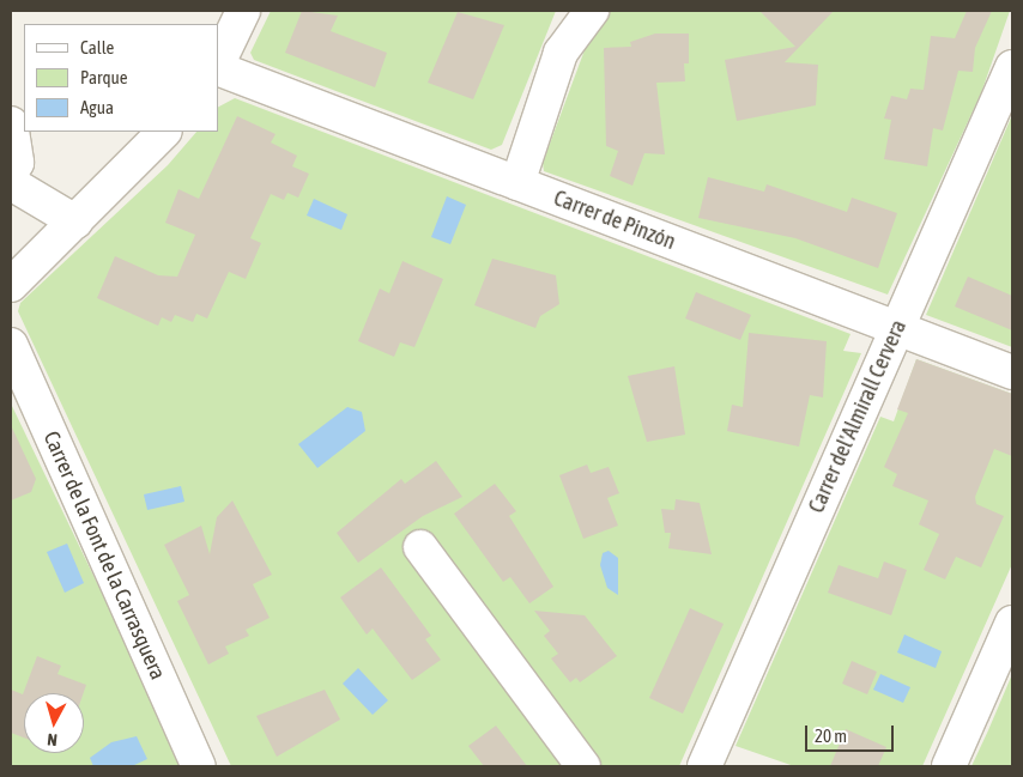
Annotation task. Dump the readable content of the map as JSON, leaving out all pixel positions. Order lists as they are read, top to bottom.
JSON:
{
  "streets": {
    "street": ["Carrer de Pinzón", "Carrer del'Almirall Cervera", "Carrer de la Font de la Carrasquera"]
  },
  "crossings": [
    ["Carrer de Pinzón", "Carrer del'Almirall Cervera"]
  ],
  "legend": ["Calle", "Parque", "Agua"],
  "scale_bar": "20 m",
  "north": "bottom"
}
